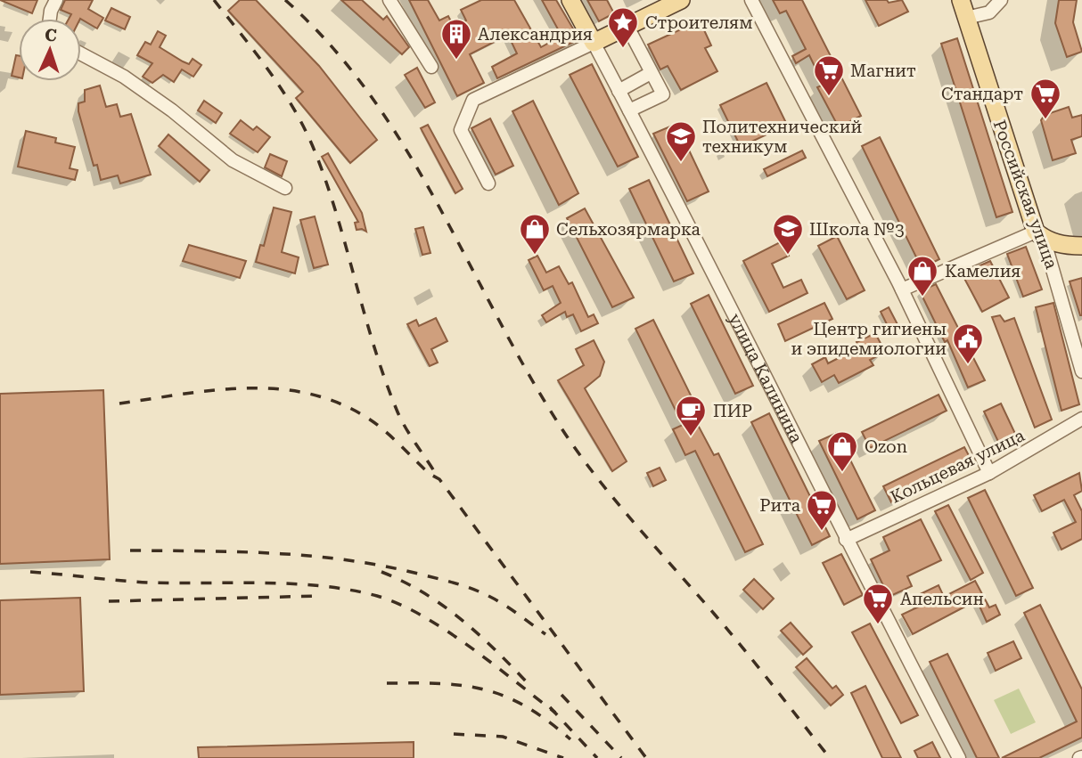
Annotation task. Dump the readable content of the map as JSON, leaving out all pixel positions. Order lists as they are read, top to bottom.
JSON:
{
  "streets": {
    "main road": ["Российская улица", "улица Калинина"],
    "street": ["Кольцевая улица"]
  },
  "crossings": [
    ["улица Калинина", "Кольцевая улица"]
  ],
  "places": {
    "place": ["Строителям"],
    "building": ["Александрия"],
    "supermarket": [
      "Магнит",
      "Стандарт",
      "Рита",
      "Апельсин"
    ],
    "school or university": ["Политехнический техникум", "Школа №3"],
    "shop": ["Сельхозярмарка", "Камелия", "Ozon"],
    "public building": ["Центр гигиены и эпидемиологии"],
    "cafe": ["ПИР"]
  },
  "north": "top"
}
